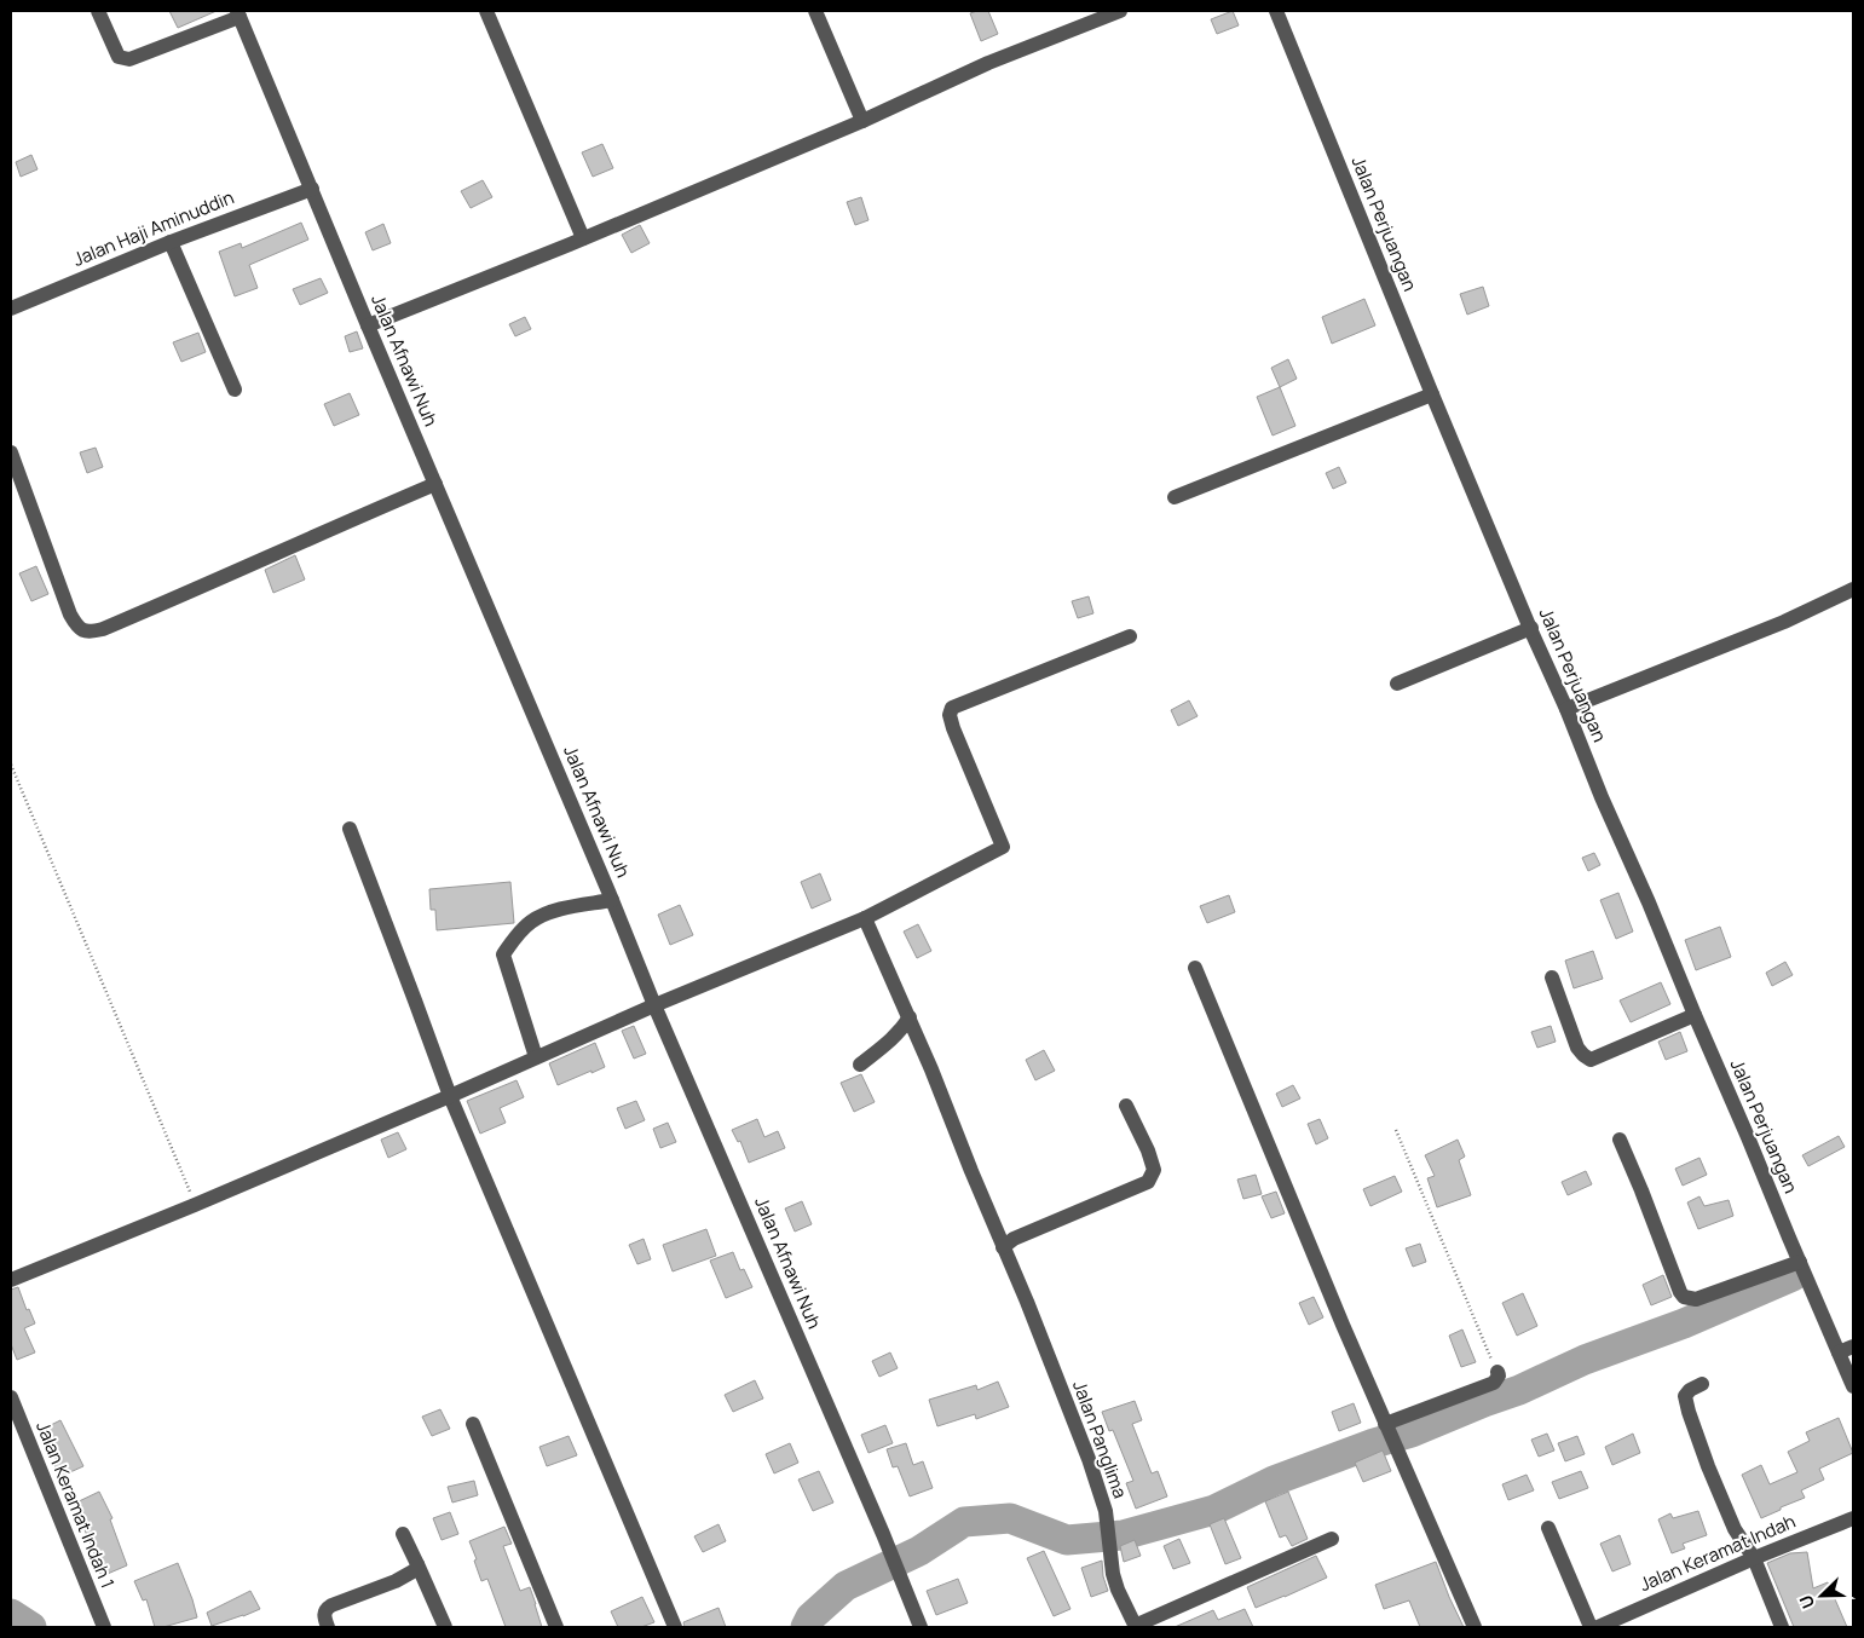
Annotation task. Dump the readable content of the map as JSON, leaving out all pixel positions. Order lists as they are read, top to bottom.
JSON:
{
  "streets": {
    "street": [
      "Jalan Perjuangan",
      "Jalan Haji Aminuddin",
      "Jalan Afnawi Nuh",
      "Jalan Panglima",
      "Jalan Keramat Indah 1",
      "Jalan Keramat Indah"
    ]
  },
  "crossings": [
    ["Jalan Haji Aminuddin", "Jalan Afnawi Nuh"]
  ],
  "north": "bottom left"
}
